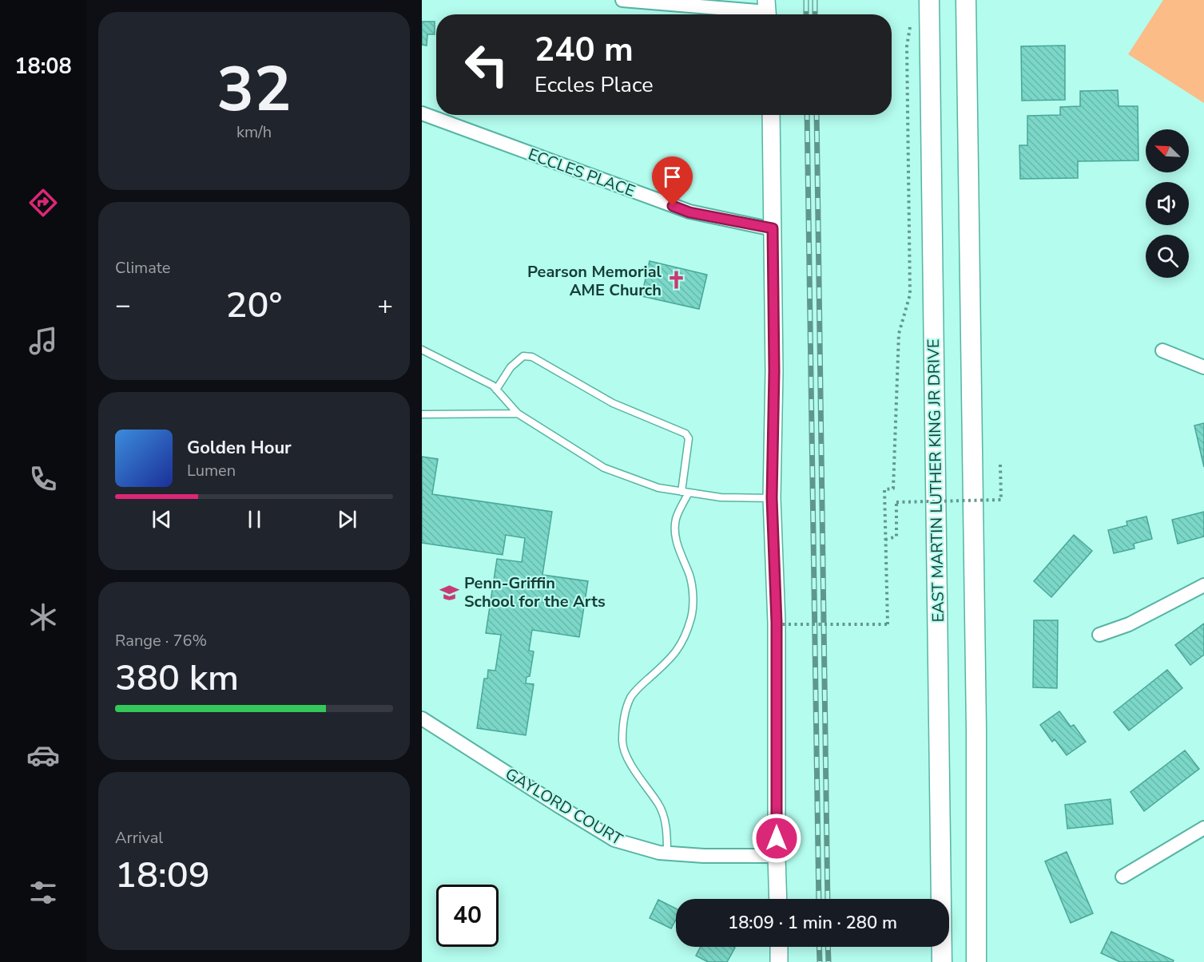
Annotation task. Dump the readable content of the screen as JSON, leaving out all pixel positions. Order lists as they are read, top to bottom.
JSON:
{
  "streets": {
    "main road": ["EAST MARTIN LUTHER KING JR DRIVE"],
    "street": ["ECCLES PLACE", "GAYLORD COURT"]
  },
  "places": {
    "church": ["Pearson Memorial AME Church"],
    "school or university": ["Penn-Griffin School for the Arts"]
  },
  "north": "top left",
  "page": {
    "tabs": "18:08",
    "tile": [
      ["32", "km/h"],
      "Climate",
      ["Range · 76%", "380 km"],
      ["Arrival", "18:09"]
    ],
    "turn": ["240 m", "Eccles Place"],
    "heat": ["−", "20°", "+"],
    "song": ["Golden Hour", "Lumen"],
    "limit": "40",
    "trip": "18:09 · 1 min · 280 m"
  }
}
